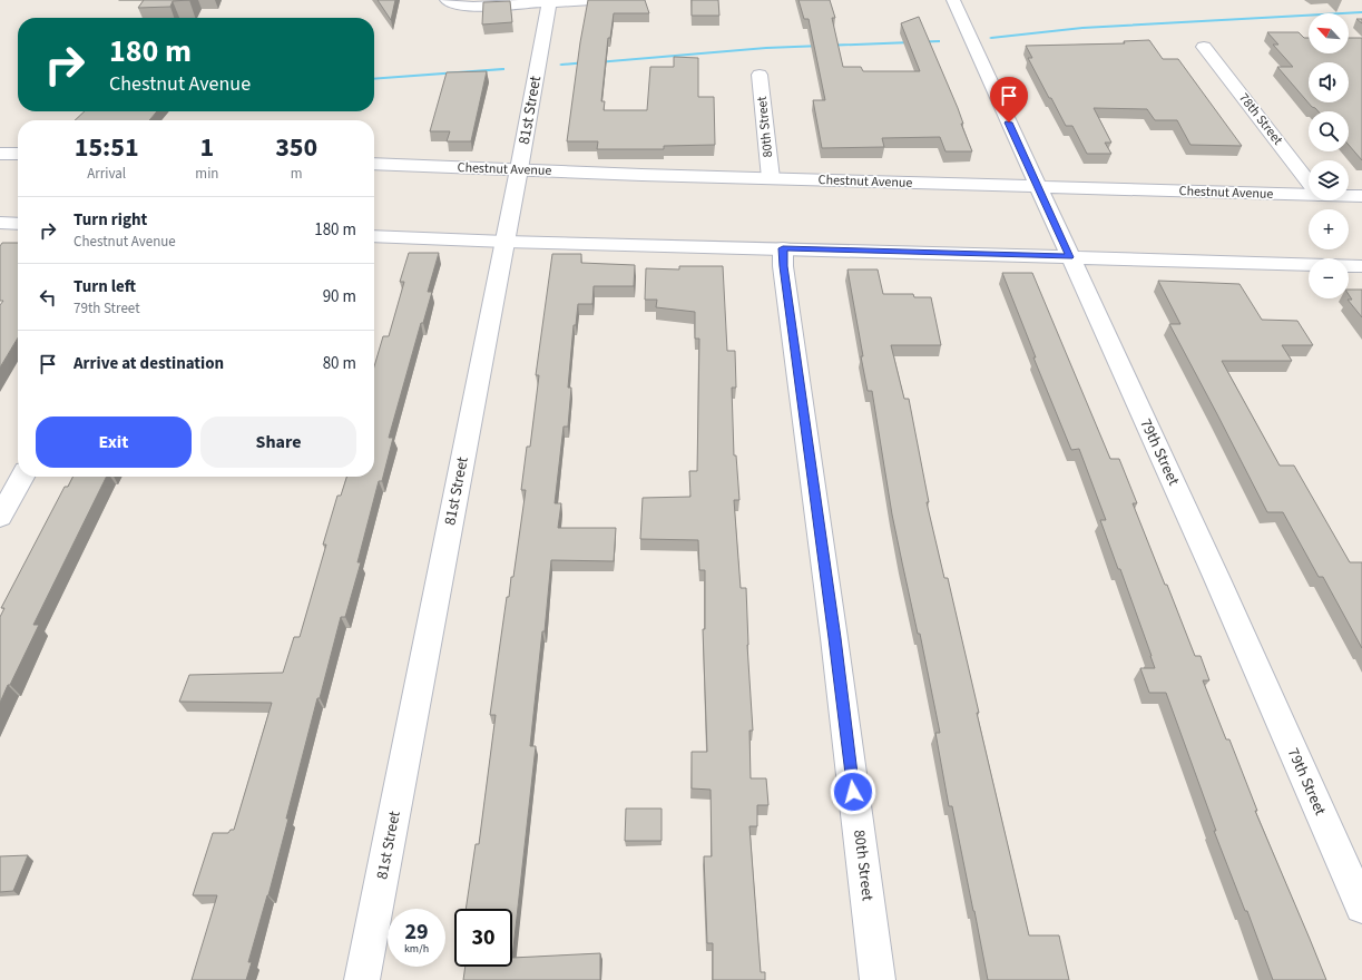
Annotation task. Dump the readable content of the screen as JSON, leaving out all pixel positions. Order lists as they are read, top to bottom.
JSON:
{
  "streets": {
    "street": [
      "81st Street",
      "78th Street",
      "80th Street",
      "Chestnut Avenue",
      "79th Street"
    ]
  },
  "crossings": [
    ["81st Street", "Chestnut Avenue"],
    ["80th Street", "Chestnut Avenue"],
    ["Chestnut Avenue", "79th Street"]
  ],
  "north": "top left",
  "page": {
    "map_buttons": ["+", "−"],
    "turn": ["180 m", "Chestnut Avenue"],
    "eta": [
      "15:51",
      "Arrival",
      "1",
      "min",
      "350",
      "m"
    ],
    "list": [
      {
        "name": "Turn right",
        "note": "Chestnut Avenue",
        "value": "180 m"
      },
      {
        "name": "Turn left",
        "note": "79th Street",
        "value": "90 m"
      },
      {
        "name": "Arrive at destination",
        "value": "80 m"
      }
    ],
    "buttons": ["Exit", "Share"],
    "speed": "29 km/h",
    "limit": "30"
  }
}
